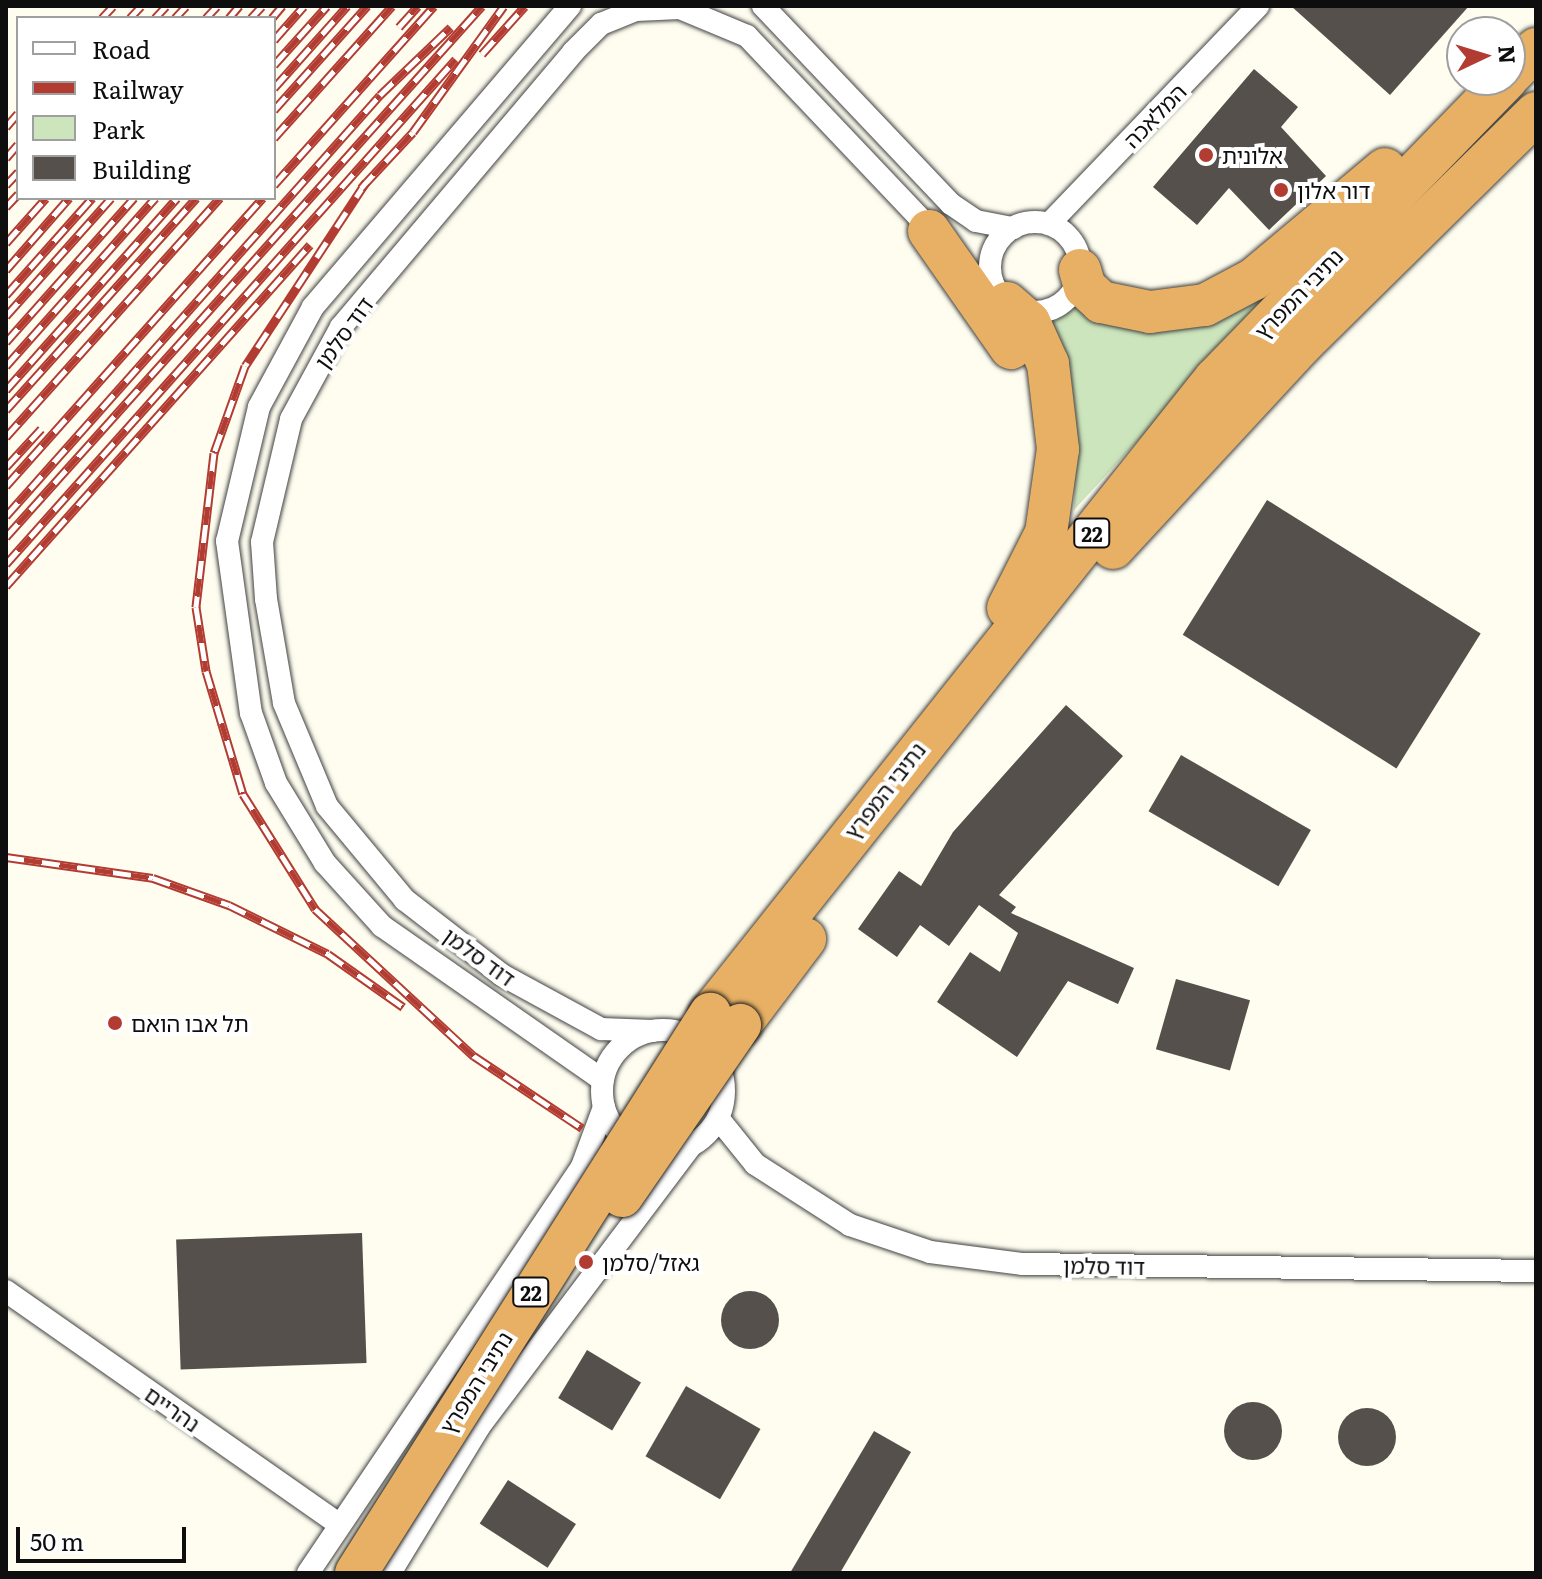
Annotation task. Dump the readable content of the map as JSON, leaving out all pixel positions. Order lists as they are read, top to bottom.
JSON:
{
  "streets": {
    "highway": ["נתיבי המפרץ", "22"],
    "street": ["המלאכה", "דוד סלמן", "נהריים"]
  },
  "crossings": [
    ["המלאכה", "דוד סלמן"]
  ],
  "places": [
    "אלונית",
    "דור אלון",
    "תל אבו הואם",
    "גאזל/סלמן"
  ],
  "legend": [
    "Road",
    "Railway",
    "Park",
    "Building"
  ],
  "scale_bar": "50 m",
  "north": "right"
}
